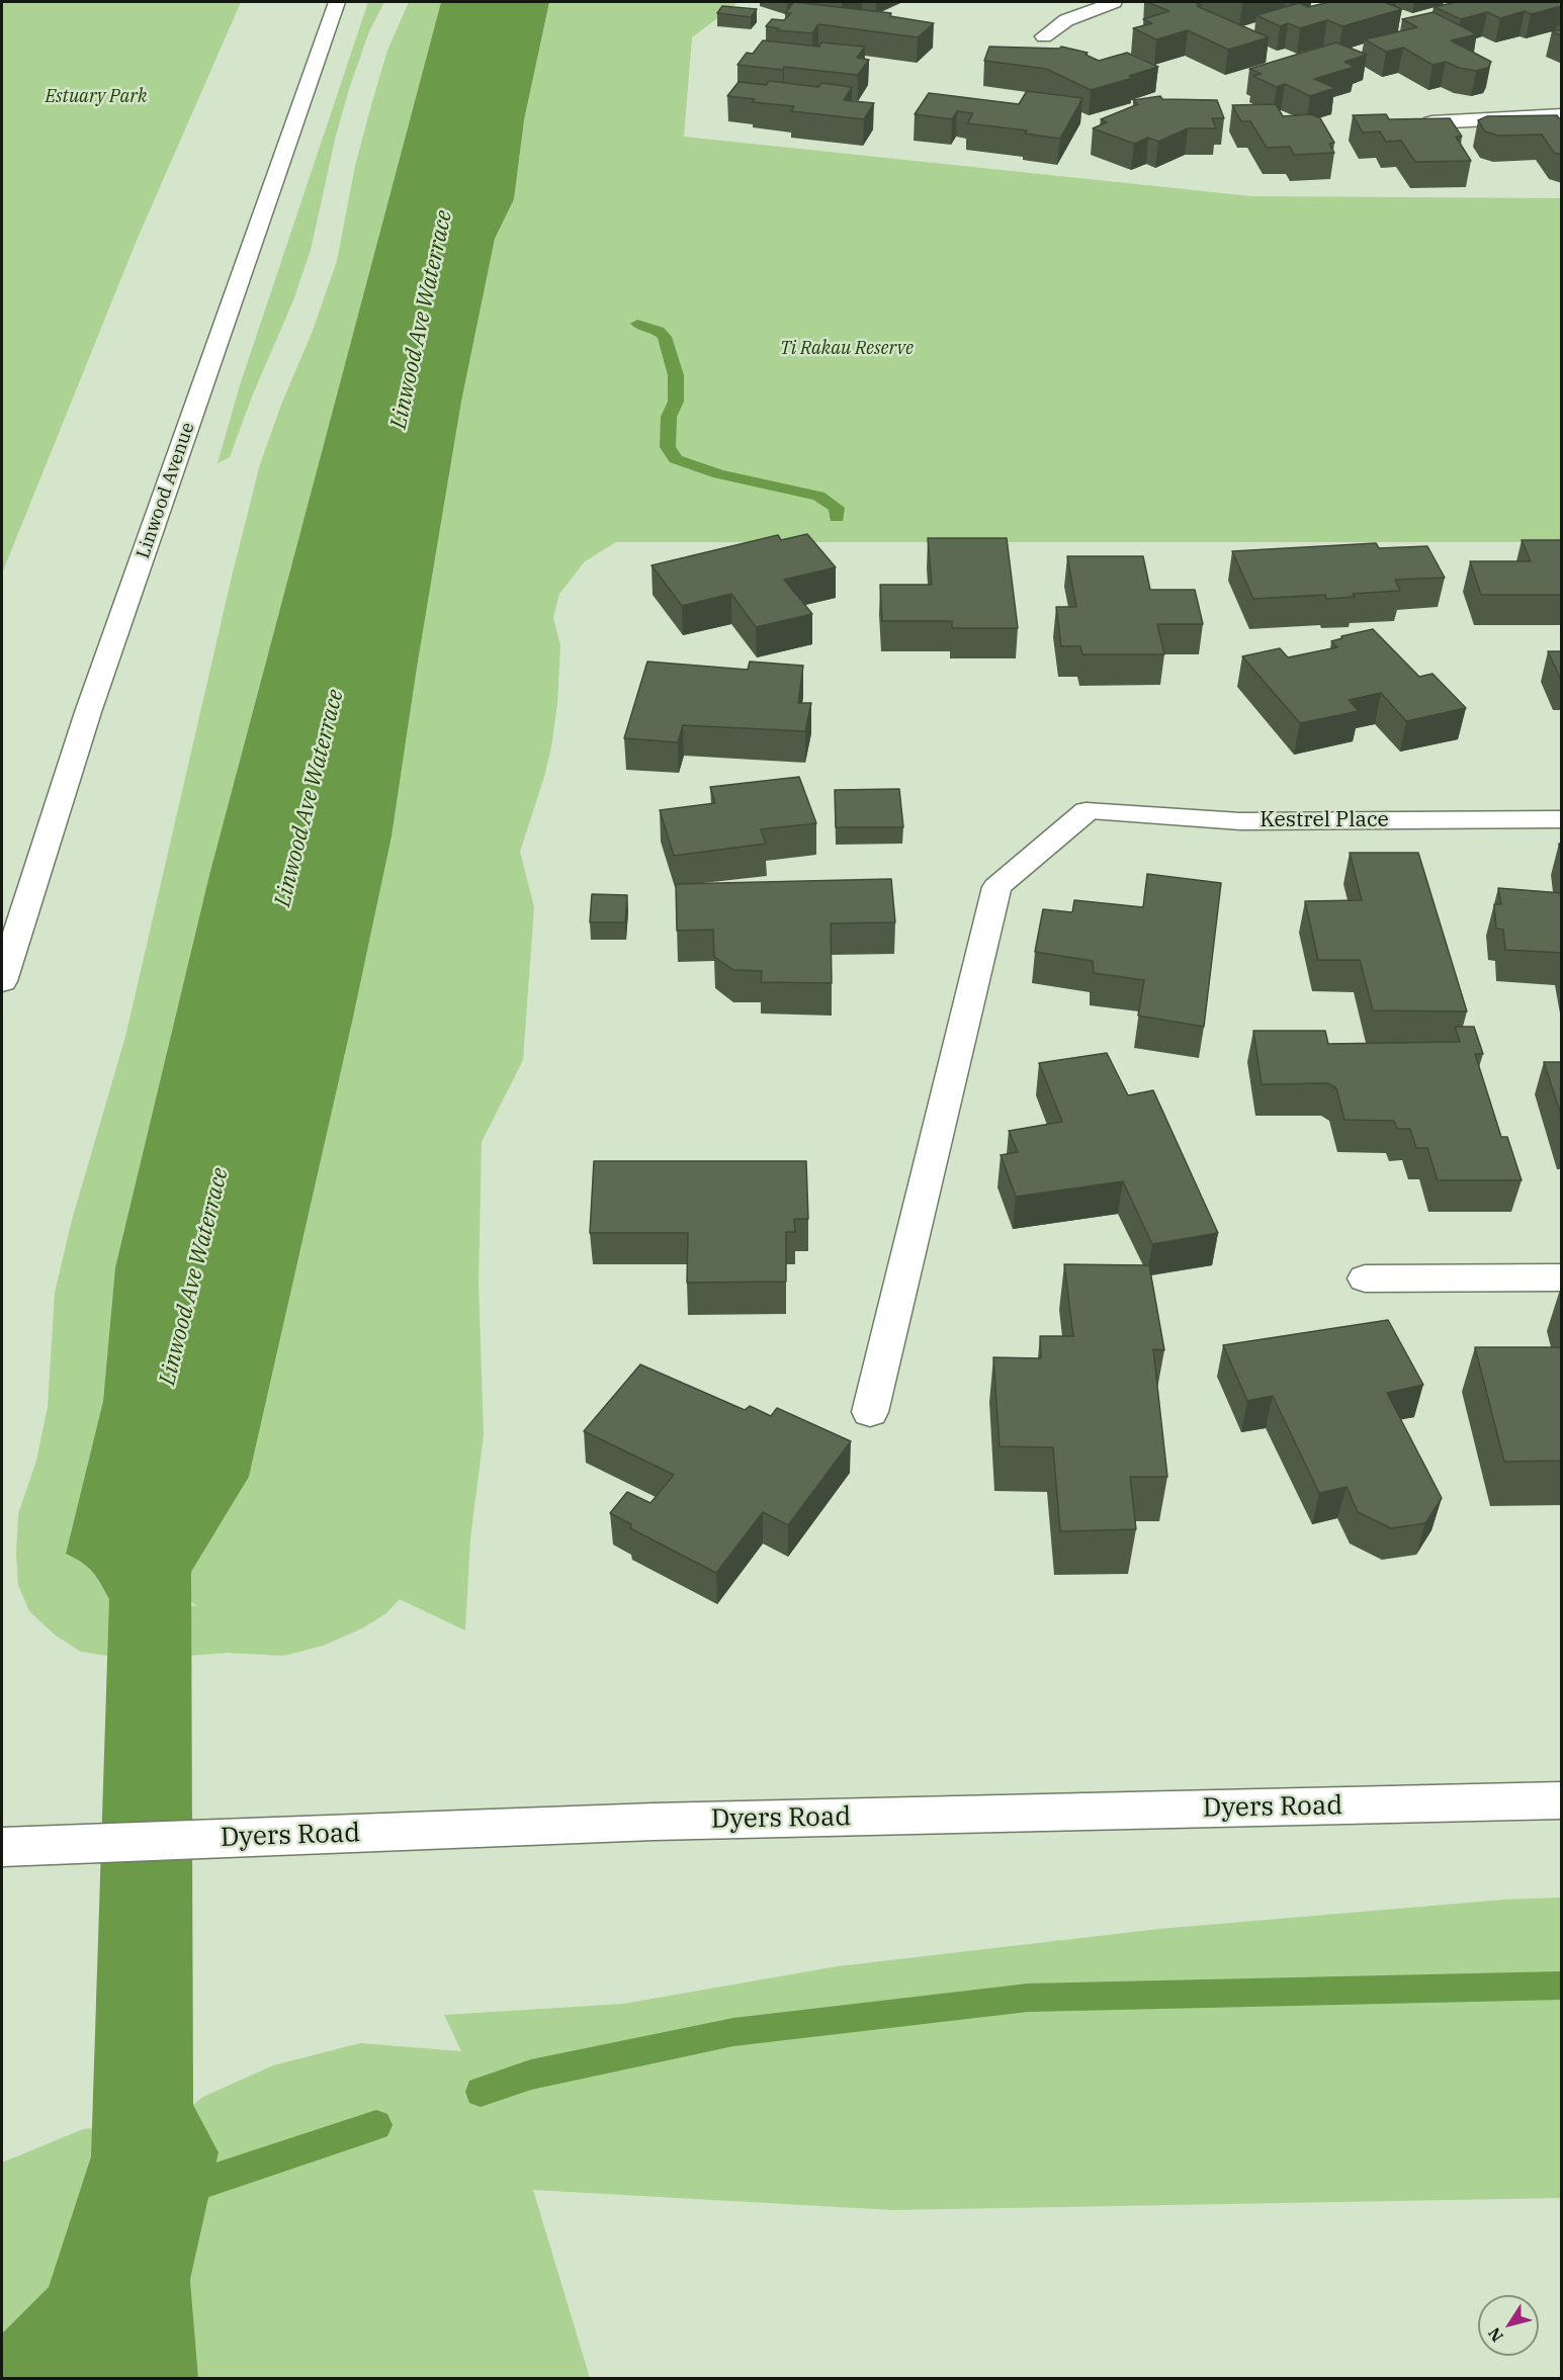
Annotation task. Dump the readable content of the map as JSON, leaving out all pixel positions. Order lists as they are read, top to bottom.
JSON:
{
  "streets": {
    "main road": ["Linwood Avenue", "Kestrel Place", "Dyers Road"]
  },
  "water": ["Linwood Ave Waterrace"],
  "parks": ["Estuary Park", "Ti Rakau Reserve"],
  "north": "bottom left"
}
